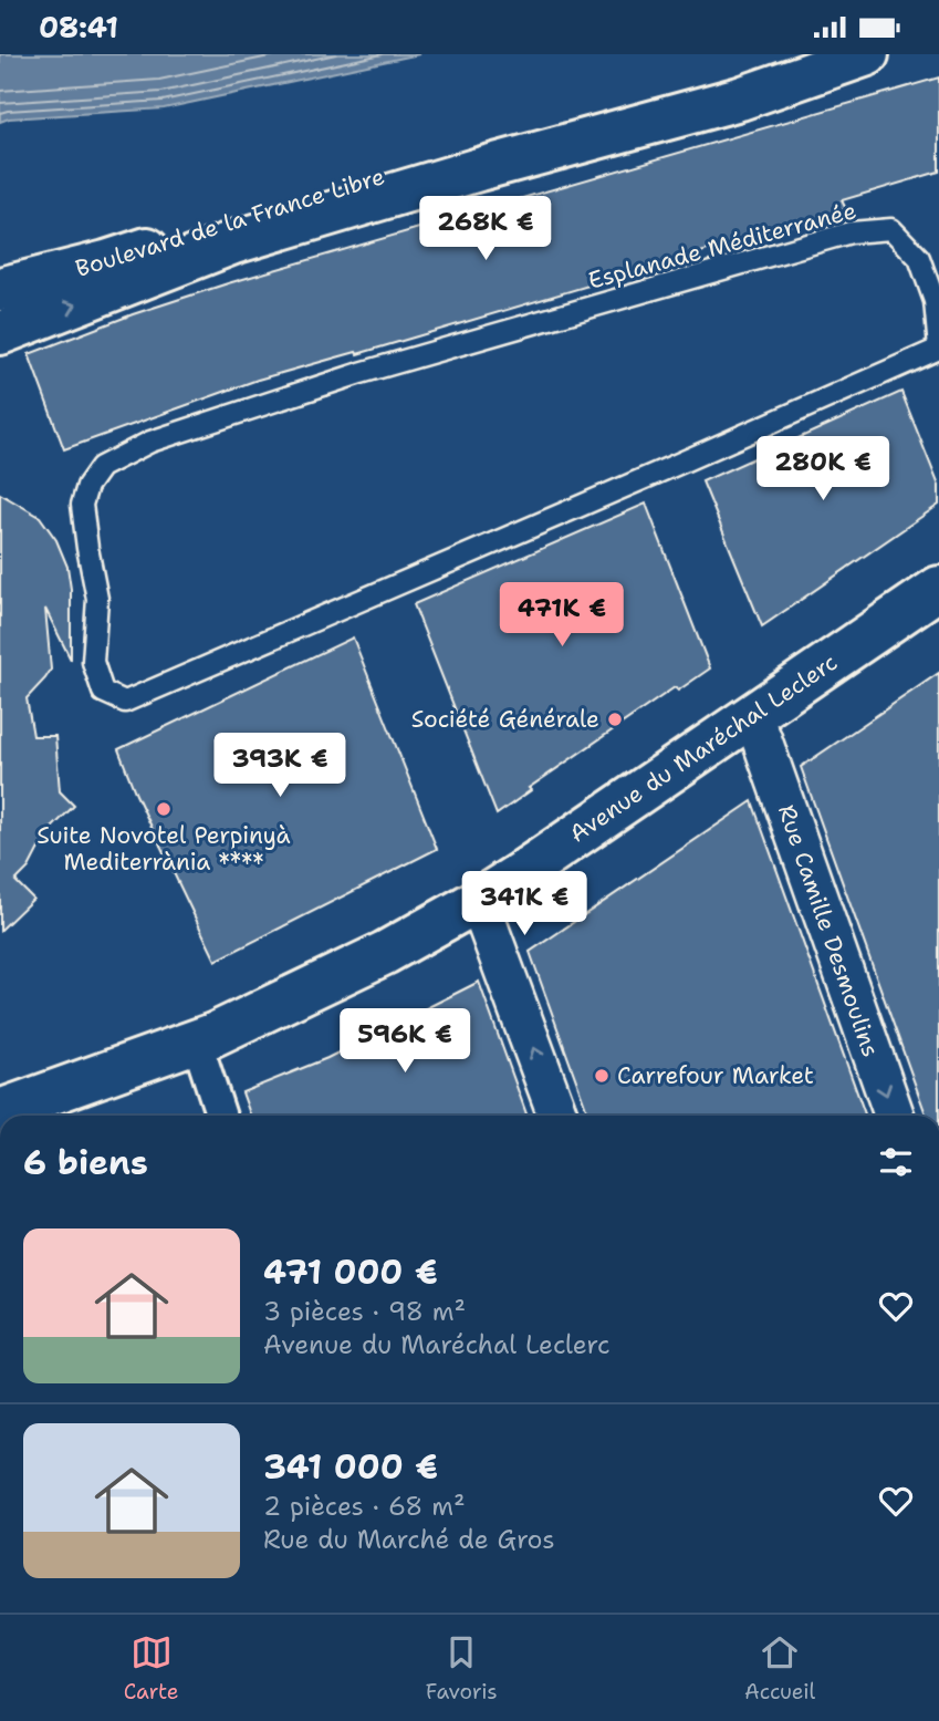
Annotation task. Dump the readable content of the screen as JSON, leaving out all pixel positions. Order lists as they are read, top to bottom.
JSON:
{
  "streets": {
    "main road": ["Boulevard de la France Libre", "Avenue du Maréchal Leclerc"],
    "street": ["Rue Camille Desmoulins"],
    "lane": ["Esplanade Méditerranée"]
  },
  "crossings": [
    ["Avenue du Maréchal Leclerc", "Rue Camille Desmoulins"]
  ],
  "places": ["Société Générale", "Suite Novotel Perpinyà Mediterrània ****", "Carrefour Market"],
  "page": {
    "status": "08:41",
    "price": [
      "268K €",
      "280K €",
      "471K €",
      "393K €",
      "341K €",
      "596K €"
    ],
    "heading": "6 biens",
    "list": [
      {
        "name": "471 000 €",
        "note": "3 pièces · 98 m² · Avenue du Maréchal Leclerc"
      },
      {
        "name": "341 000 €",
        "note": "2 pièces · 68 m² · Rue du Marché de Gros"
      }
    ],
    "tabs": ["Carte", "Favoris", "Accueil"]
  }
}
